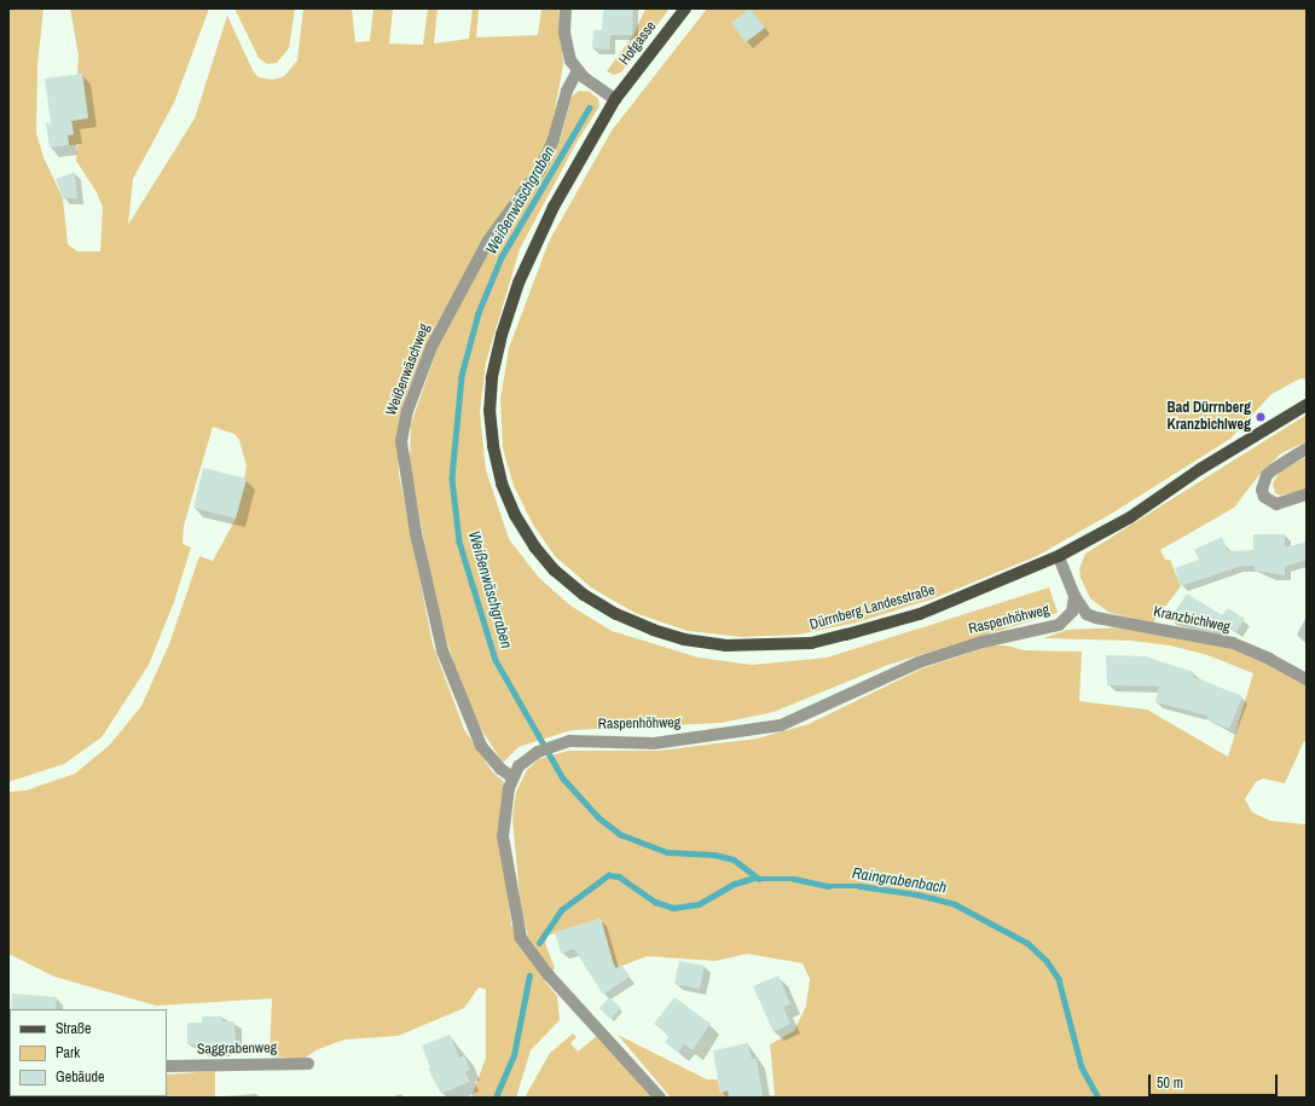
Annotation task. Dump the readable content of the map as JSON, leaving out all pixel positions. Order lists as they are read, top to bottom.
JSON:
{
  "streets": {
    "main road": ["Hofgasse", "Dürrnberg Landesstraße"],
    "street": [
      "Weißenwäschweg",
      "Raspenhöhweg",
      "Kranzbichlweg",
      "Saggrabenweg"
    ]
  },
  "crossings": [
    ["Hofgasse", "Dürrnberg Landesstraße"],
    ["Weißenwäschweg", "Raspenhöhweg"],
    ["Raspenhöhweg", "Kranzbichlweg"]
  ],
  "water": ["Weißenwäschgraben", "Raingrabenbach"],
  "places": ["Bad Dürrnberg Kranzbichlweg"],
  "legend": ["Straße", "Park", "Gebäude"],
  "scale_bar": "50 m"
}
